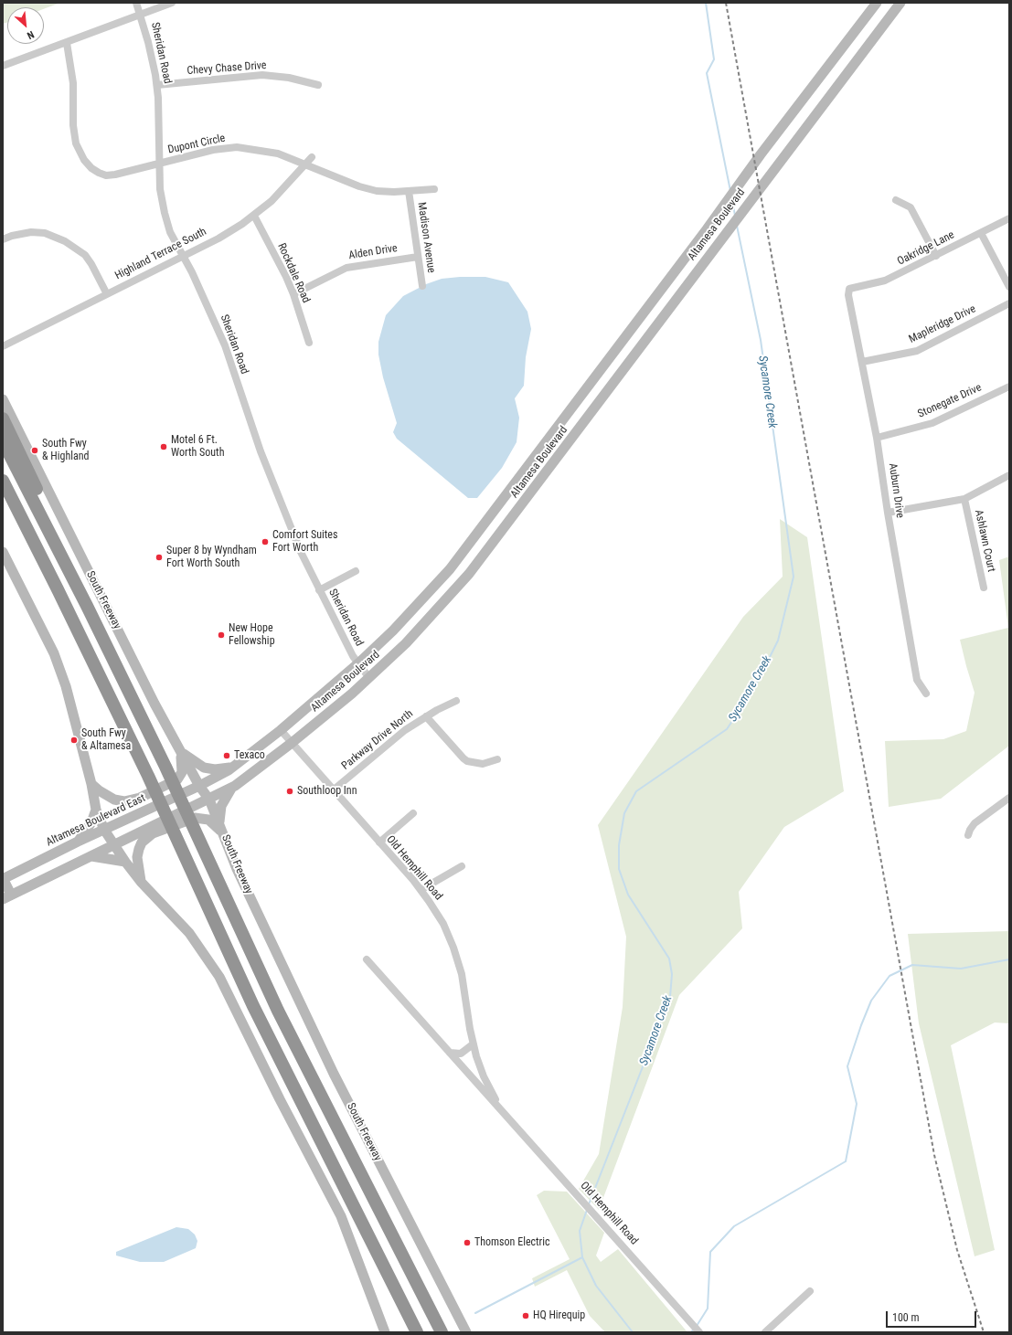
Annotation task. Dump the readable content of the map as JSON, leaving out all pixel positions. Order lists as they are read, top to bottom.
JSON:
{
  "streets": {
    "highway": ["South Freeway"],
    "main road": ["Altamesa Boulevard", "Altamesa Boulevard East"],
    "street": [
      "Sheridan Road",
      "Chevy Chase Drive",
      "Dupont Circle",
      "Madison Avenue",
      "Oakridge Lane",
      "Alden Drive",
      "Highland Terrace South",
      "Rockdale Road",
      "Mapleridge Drive",
      "Stonegate Drive",
      "Auburn Drive",
      "Ashlawn Court",
      "Parkway Drive North",
      "Old Hemphill Road"
    ]
  },
  "crossings": [
    ["Sheridan Road", "Chevy Chase Drive"],
    ["Sheridan Road", "Dupont Circle"],
    ["Sheridan Road", "Altamesa Boulevard"],
    ["Sheridan Road", "Highland Terrace South"],
    ["Dupont Circle", "Madison Avenue"],
    ["Dupont Circle", "Highland Terrace South"],
    ["Altamesa Boulevard", "South Freeway"],
    ["Altamesa Boulevard", "Altamesa Boulevard East"],
    ["Altamesa Boulevard", "Old Hemphill Road"],
    ["Madison Avenue", "Alden Drive"],
    ["Oakridge Lane", "Auburn Drive"],
    ["Alden Drive", "Rockdale Road"],
    ["Highland Terrace South", "Rockdale Road"],
    ["Mapleridge Drive", "Auburn Drive"],
    ["Stonegate Drive", "Auburn Drive"],
    ["South Freeway", "Altamesa Boulevard East"],
    ["Parkway Drive North", "Old Hemphill Road"]
  ],
  "water": ["Sycamore Creek"],
  "places": [
    "Motel 6 Ft. Worth South",
    "South Fwy & Highland",
    "Comfort Suites Fort Worth",
    "Super 8 by Wyndham Fort Worth South",
    "New Hope Fellowship",
    "South Fwy & Altamesa",
    "Texaco",
    "Southloop Inn",
    "Thomson Electric",
    "HQ Hirequip"
  ],
  "scale_bar": "100 m",
  "north": "bottom right"
}
